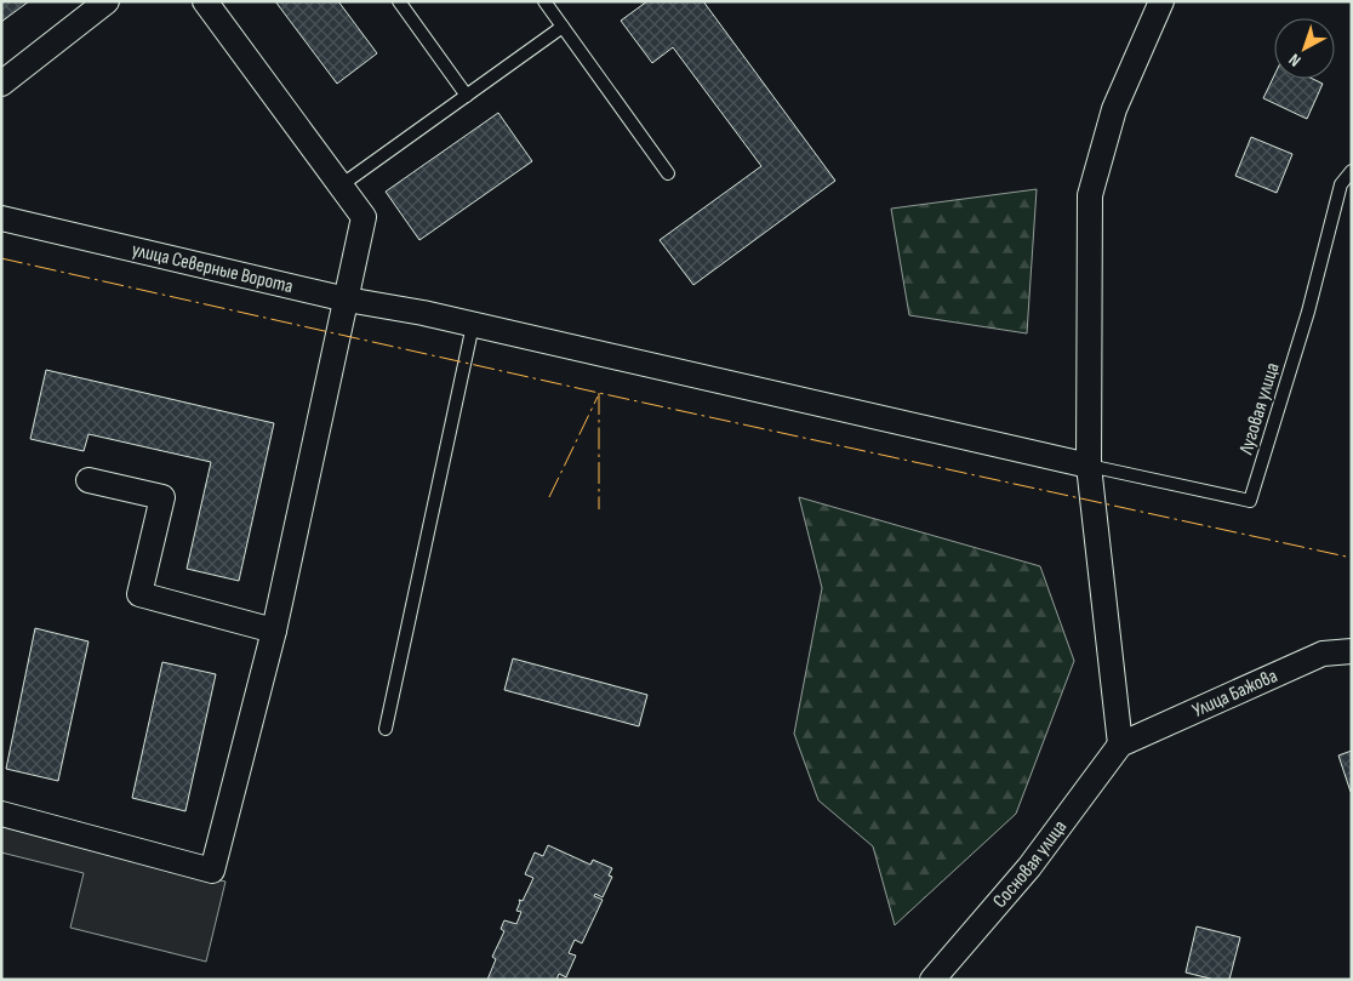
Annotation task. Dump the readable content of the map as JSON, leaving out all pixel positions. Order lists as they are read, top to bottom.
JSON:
{
  "streets": {
    "street": ["улица Северные Ворота", "Улица Бажова", "Сосновая улица"],
    "lane": ["Луговая улица"]
  },
  "crossings": [
    ["улица Северные Ворота", "Луговая улица"],
    ["Улица Бажова", "Сосновая улица"]
  ],
  "north": "bottom left"
}
